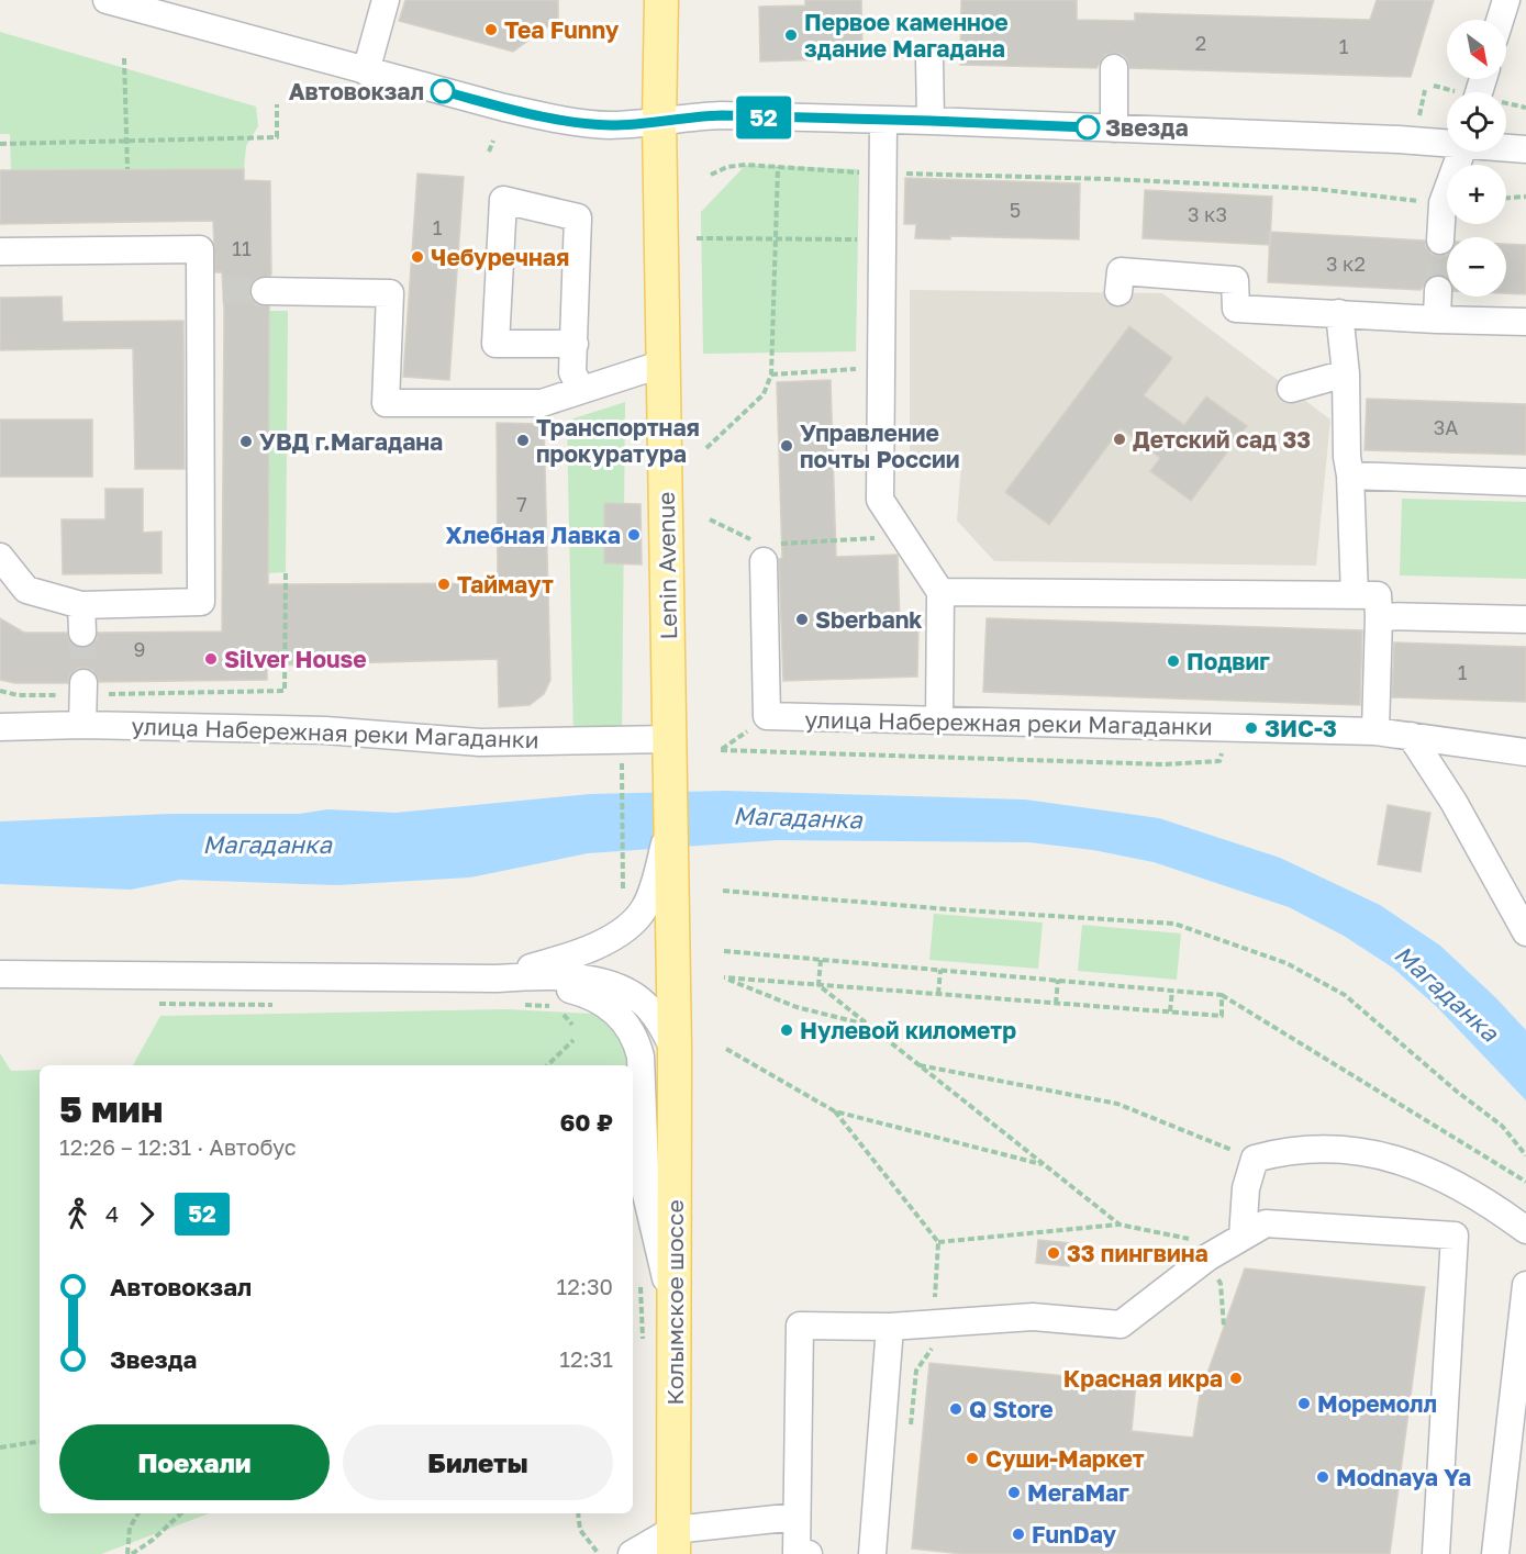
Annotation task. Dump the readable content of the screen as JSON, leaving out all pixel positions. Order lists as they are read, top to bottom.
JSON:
{
  "streets": {
    "main road": ["Lenin Avenue", "Колымское шоссе"],
    "street": ["улица Набережная реки Магаданки"]
  },
  "crossings": [
    ["Lenin Avenue", "улица Набережная реки Магаданки"],
    ["Lenin Avenue", "Колымское шоссе"]
  ],
  "water": ["Магаданка"],
  "places": [
    "Tea Funny",
    "Первое каменное здание Магадана",
    "Автовокзал",
    "Звезда",
    "Чебуречная",
    "Детский сад 33",
    "Транспортная прокуратура",
    "УВД г.Магадана",
    "Управление почты России",
    "Хлебная Лавка",
    "Таймаут",
    "Sberbank",
    "Silver House",
    "Подвиг",
    "ЗИС-3",
    "Нулевой километр",
    "33 пингвина",
    "Красная икра",
    "Моремолл",
    "Q Store",
    "Суши-Маркет",
    "Modnaya Ya",
    "МегаМаг",
    "FunDay"
  ],
  "lines": ["bus line 52"],
  "house_numbers": [
    "2",
    "1",
    "5",
    "3 к3",
    "1",
    "11",
    "3 к2",
    "3А",
    "7",
    "9",
    "1"
  ],
  "north": "bottom right",
  "page": {
    "on_map": "52",
    "map_buttons": ["+", "−"],
    "heading": ["5 мин", "12:26 – 12:31 · Автобус", "60 ₽"],
    "legs": ["4", "52"],
    "list": [
      {
        "name": "Автовокзал",
        "value": "12:30"
      },
      {
        "name": "Звезда",
        "value": "12:31"
      }
    ],
    "buttons": ["Поехали", "Билеты"]
  }
}
